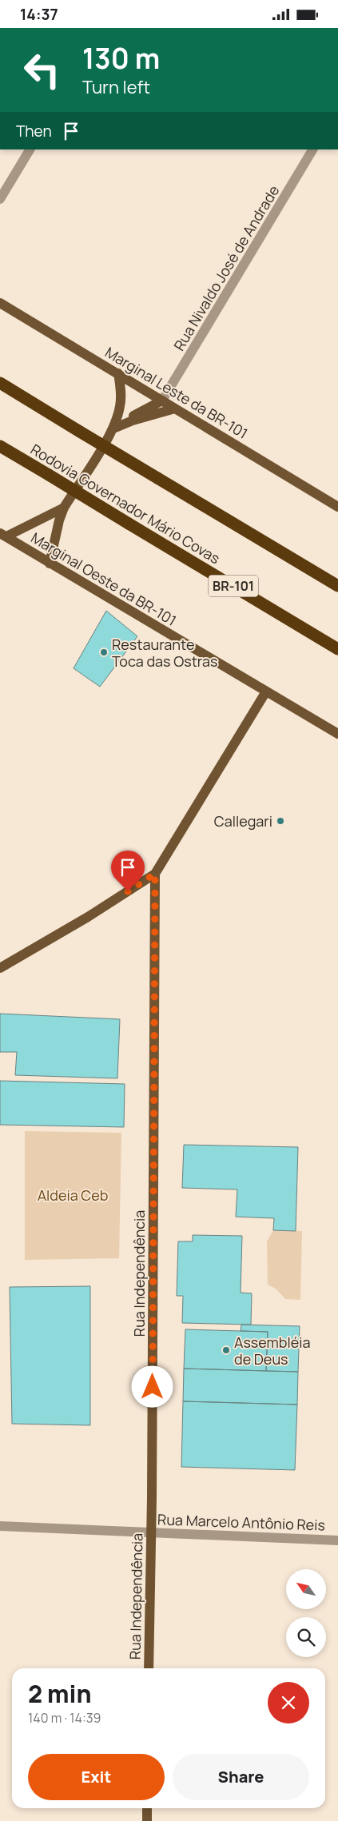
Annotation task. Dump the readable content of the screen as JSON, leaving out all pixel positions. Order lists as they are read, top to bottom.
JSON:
{
  "streets": {
    "highway": ["Rodovia Governador Mário Covas", "BR-101"],
    "main road": ["Marginal Leste da BR-101", "Marginal Oeste da BR-101", "Rua Independência"],
    "street": ["Rua Nivaldo José de Andrade", "Rua Marcelo Antônio Reis"]
  },
  "crossings": [
    ["Rua Nivaldo José de Andrade", "Marginal Leste da BR-101"],
    ["Rua Independência", "Rua Marcelo Antônio Reis"]
  ],
  "parks": ["Aldeia Ceb"],
  "places": ["Restaurante Toca das Ostras", "Callegari", "Assembléia de Deus"],
  "north": "top left",
  "page": {
    "status": "14:37",
    "turn": ["130 m", "Turn left"],
    "then": "Then",
    "heading": ["2 min", "140 m · 14:39"],
    "buttons": ["Exit", "Share"]
  }
}
